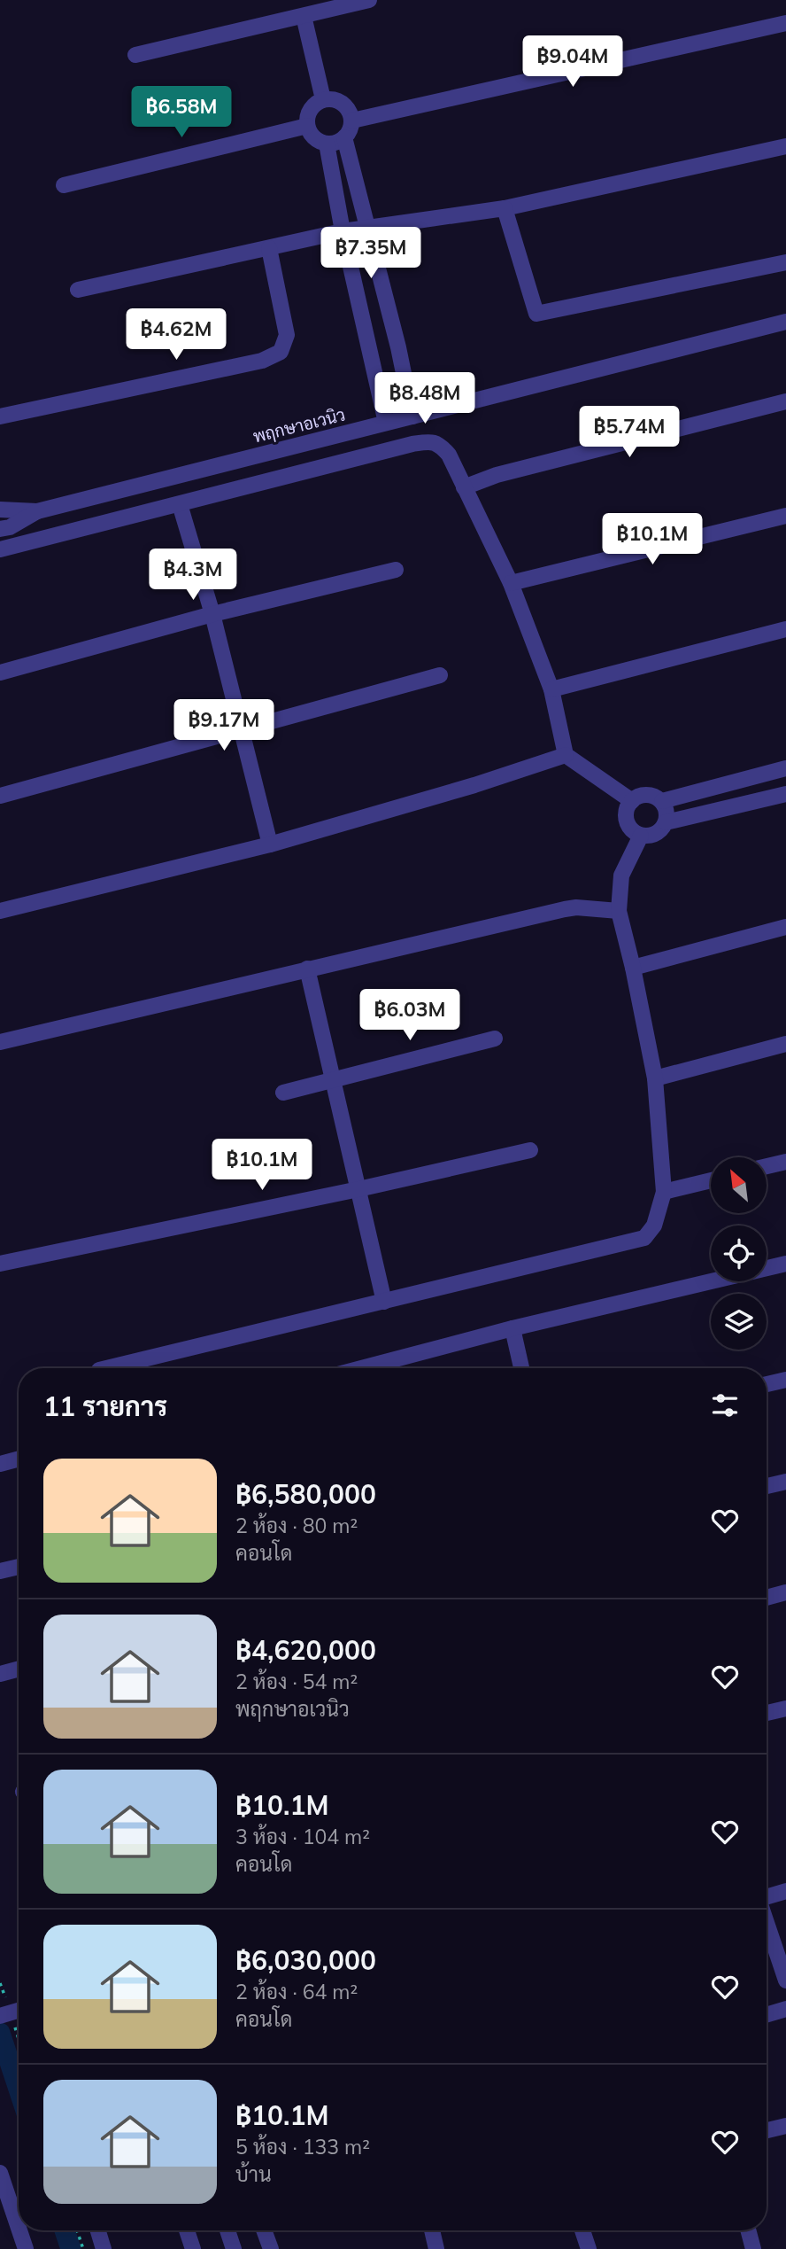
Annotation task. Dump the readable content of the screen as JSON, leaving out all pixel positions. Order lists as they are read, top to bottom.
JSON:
{
  "streets": {
    "street": ["พฤกษาอเวนิว"]
  },
  "north": "top left",
  "page": {
    "price": [
      "฿9.04M",
      "฿6.58M",
      "฿7.35M",
      "฿4.62M",
      "฿8.48M",
      "฿5.74M",
      "฿10.1M",
      "฿4.3M",
      "฿9.17M",
      "฿6.03M",
      "฿10.1M"
    ],
    "heading": "11 รายการ",
    "list": [
      {
        "name": "฿6,580,000",
        "note": "2 ห้อง · 80 m² · คอนโด"
      },
      {
        "name": "฿4,620,000",
        "note": "2 ห้อง · 54 m² · พฤกษาอเวนิว"
      },
      {
        "name": "฿10.1M",
        "note": "3 ห้อง · 104 m² · คอนโด"
      },
      {
        "name": "฿6,030,000",
        "note": "2 ห้อง · 64 m² · คอนโด"
      },
      {
        "name": "฿10.1M",
        "note": "5 ห้อง · 133 m² · บ้าน"
      }
    ]
  }
}
